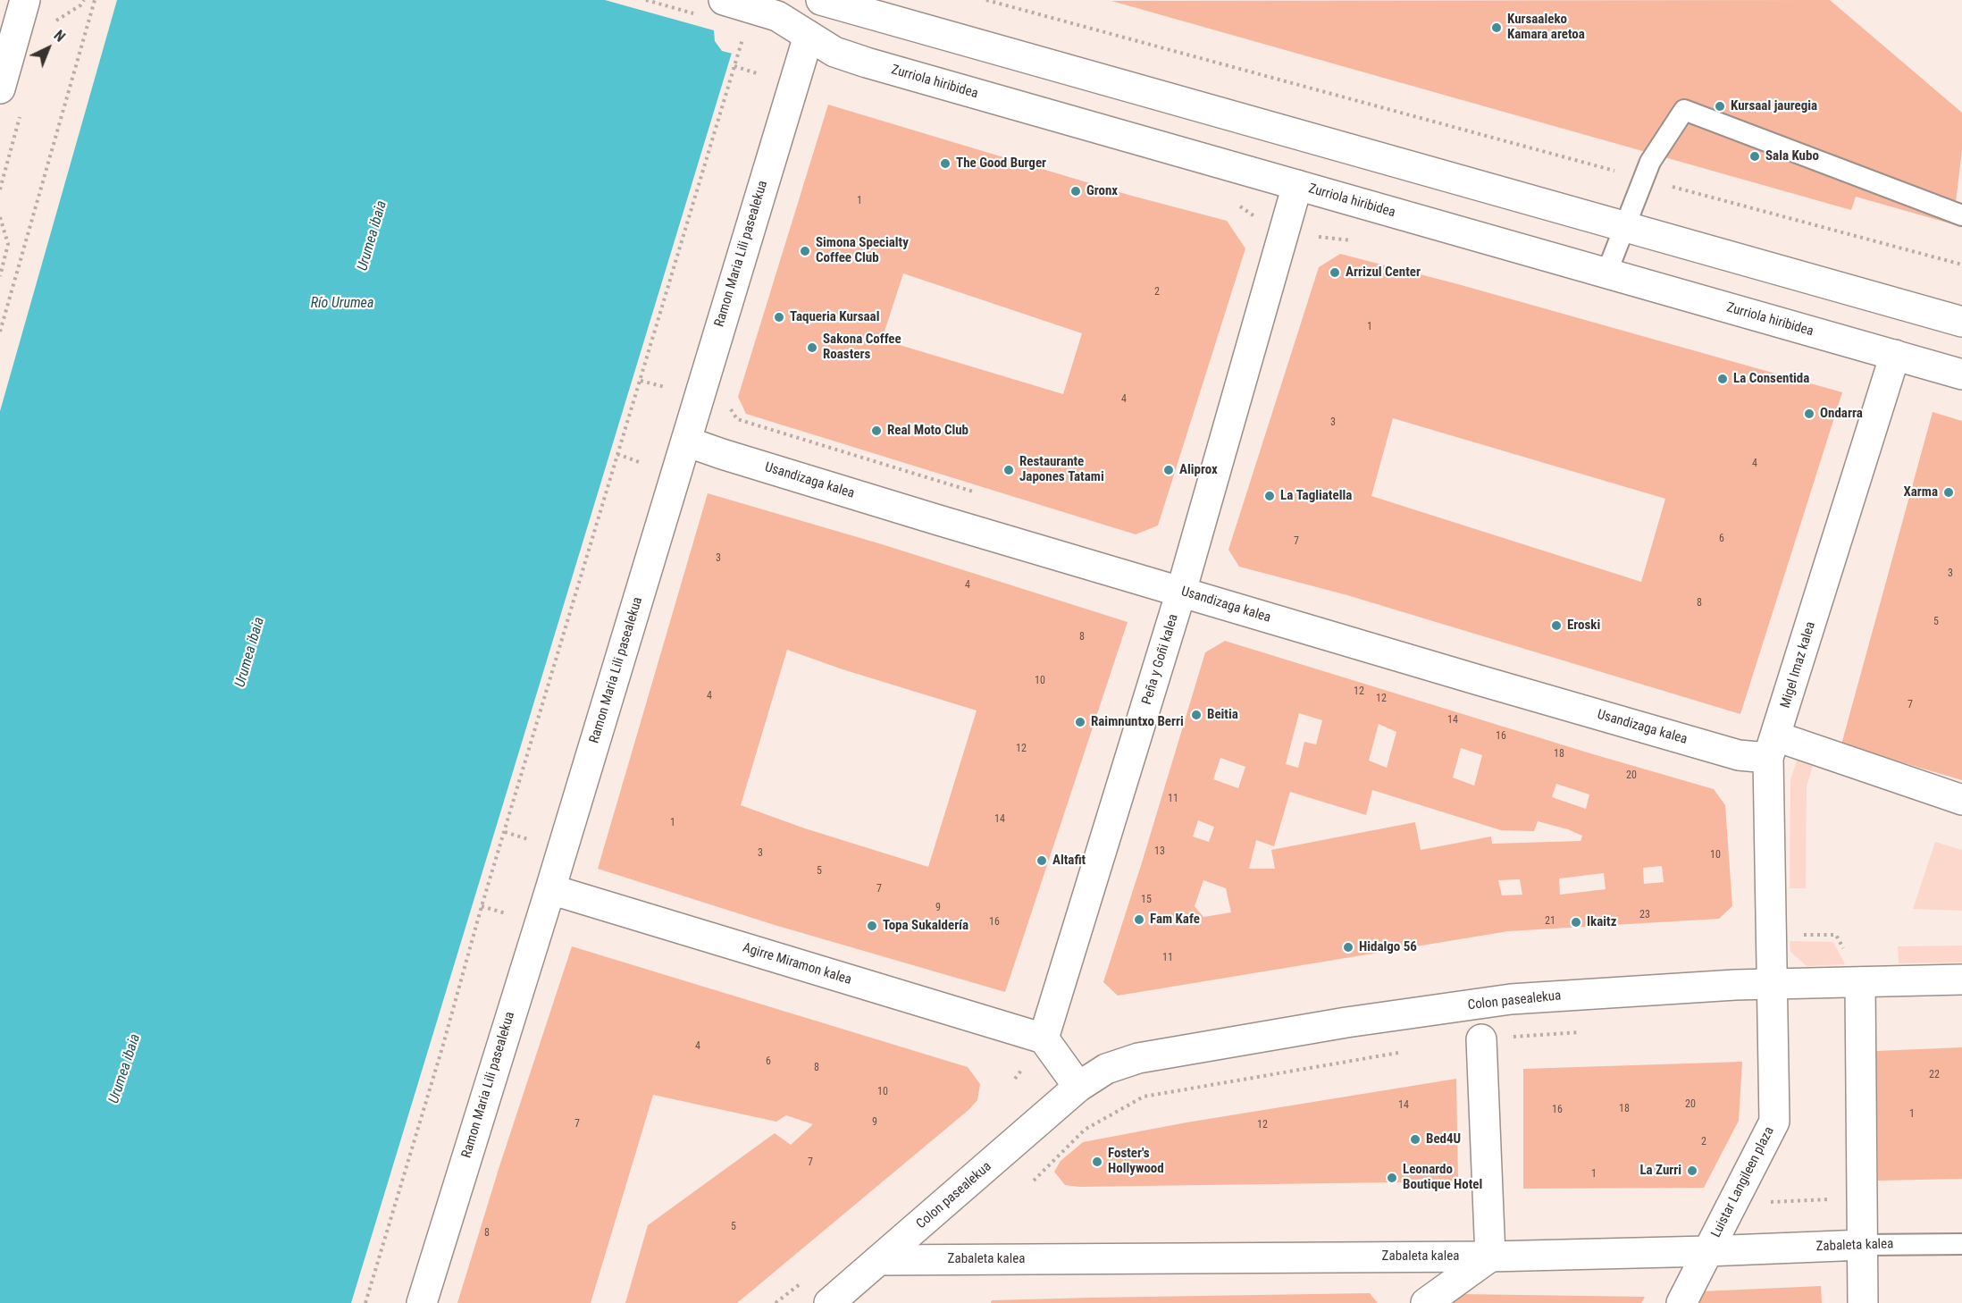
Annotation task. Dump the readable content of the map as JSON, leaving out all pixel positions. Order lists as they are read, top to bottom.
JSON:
{
  "streets": {
    "street": [
      "Zurriola hiribidea",
      "Ramon Maria Lili pasealekua",
      "Usandizaga kalea",
      "Peña y Goñi kalea",
      "Migel Imaz kalea",
      "Agirre Miramon kalea",
      "Colon pasealekua",
      "Luistar Langileen plaza",
      "Zabaleta kalea"
    ]
  },
  "crossings": [
    ["Zurriola hiribidea", "Ramon Maria Lili pasealekua"],
    ["Zurriola hiribidea", "Peña y Goñi kalea"],
    ["Zurriola hiribidea", "Migel Imaz kalea"],
    ["Ramon Maria Lili pasealekua", "Usandizaga kalea"],
    ["Ramon Maria Lili pasealekua", "Agirre Miramon kalea"],
    ["Usandizaga kalea", "Peña y Goñi kalea"],
    ["Usandizaga kalea", "Migel Imaz kalea"],
    ["Peña y Goñi kalea", "Agirre Miramon kalea"],
    ["Migel Imaz kalea", "Colon pasealekua"],
    ["Migel Imaz kalea", "Luistar Langileen plaza"],
    ["Colon pasealekua", "Luistar Langileen plaza"],
    ["Colon pasealekua", "Zabaleta kalea"],
    ["Luistar Langileen plaza", "Zabaleta kalea"]
  ],
  "water": ["Urumea ibaia", "Río Urumea"],
  "places": [
    "Kursaaleko Kamara aretoa",
    "Kursaal jauregia",
    "Sala Kubo",
    "The Good Burger",
    "Gronx",
    "Simona Specialty Coffee Club",
    "Arrizul Center",
    "Taqueria Kursaal",
    "Sakona Coffee Roasters",
    "La Consentida",
    "Ondarra",
    "Real Moto Club",
    "Restaurante Japones Tatami",
    "Aliprox",
    "Xarma",
    "La Tagliatella",
    "Eroski",
    "Beitia",
    "Raimnuntxo Berri",
    "Altafit",
    "Fam Kafe",
    "Ikaitz",
    "Topa Sukaldería",
    "Hidalgo 56",
    "Bed4U",
    "Foster's Hollywood",
    "La Zurri",
    "Leonardo Boutique Hotel"
  ],
  "house_numbers": [
    "1",
    "2",
    "1",
    "4",
    "3",
    "4",
    "6",
    "7",
    "3",
    "3",
    "4",
    "8",
    "5",
    "8",
    "10",
    "12",
    "4",
    "12",
    "7",
    "14",
    "16",
    "12",
    "18",
    "20",
    "11",
    "14",
    "1",
    "13",
    "3",
    "10",
    "5",
    "7",
    "15",
    "9",
    "23",
    "21",
    "16",
    "11",
    "4",
    "6",
    "8",
    "22",
    "10",
    "20",
    "14",
    "18",
    "16",
    "1",
    "9",
    "7",
    "12",
    "2",
    "7",
    "1",
    "5",
    "8"
  ],
  "north": "top right"
}
